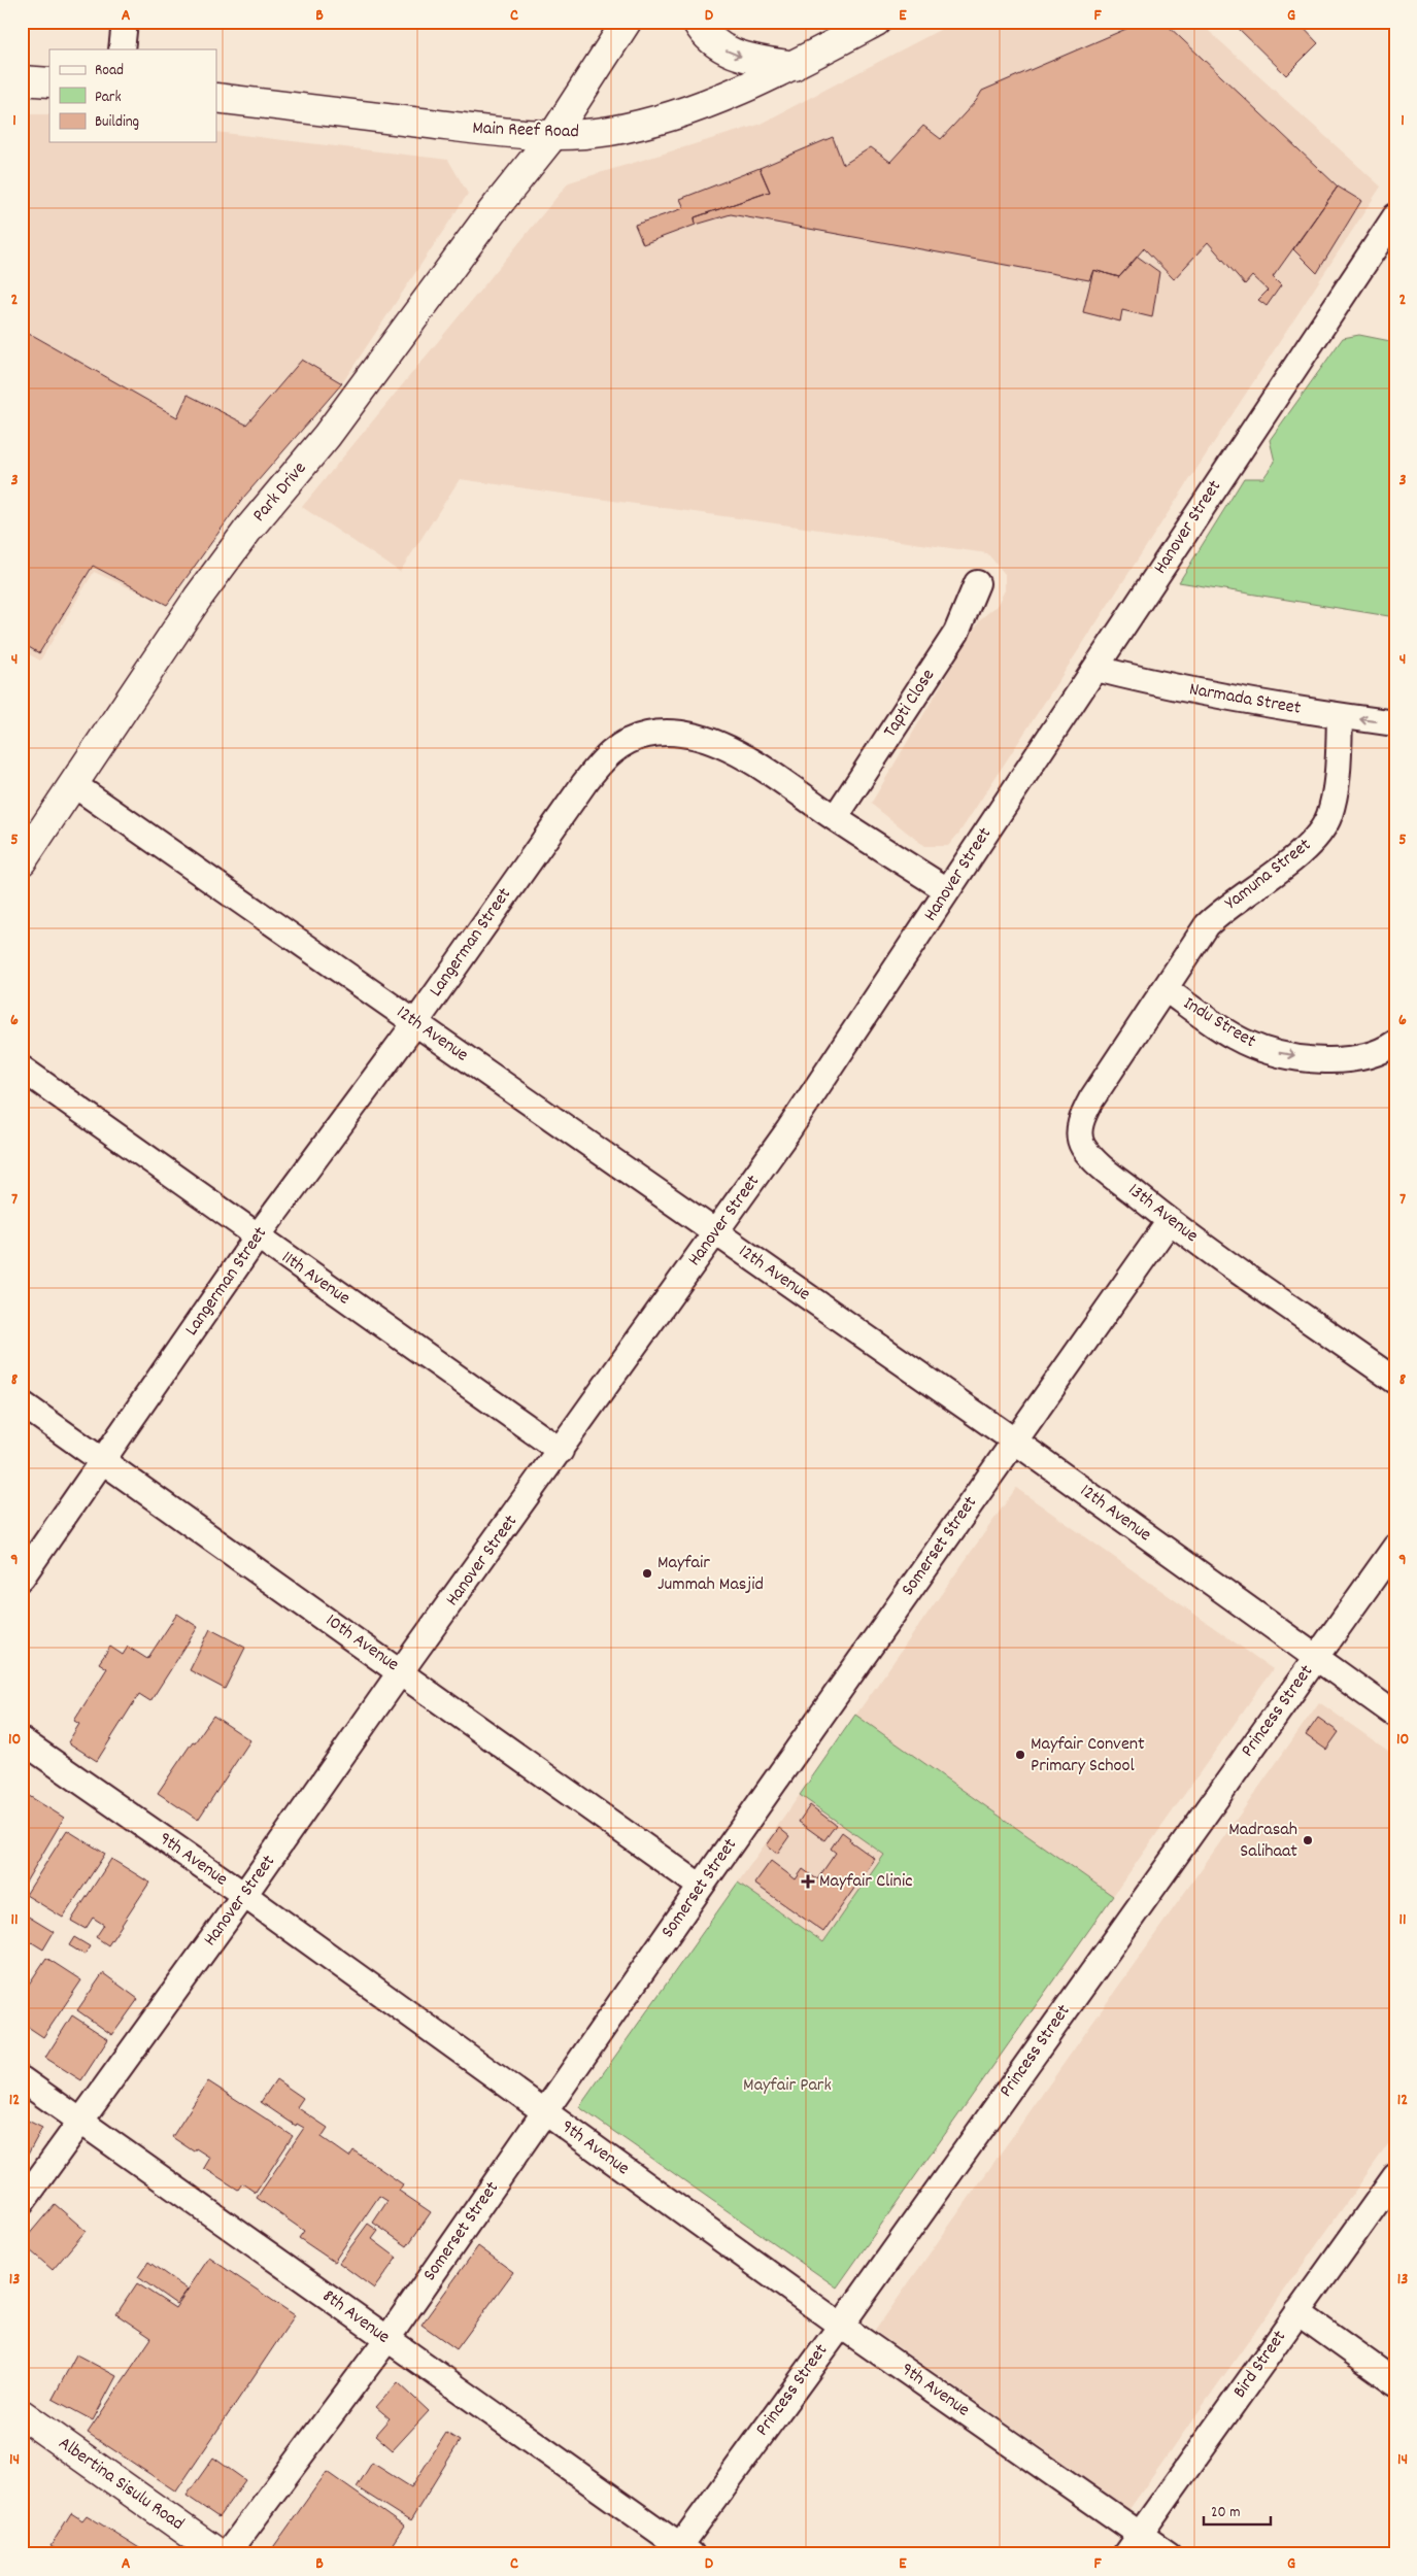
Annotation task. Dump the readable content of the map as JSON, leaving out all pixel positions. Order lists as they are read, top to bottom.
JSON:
{
  "streets": {
    "main road": ["Main Reef Road", "Park Drive", "Albertina Sisulu Road"],
    "street": [
      "Hanover Street",
      "Narmada Street",
      "Tapti Close",
      "Yamuna Street",
      "Langerman Street",
      "Indu Street",
      "12th Avenue",
      "13th Avenue",
      "11th Avenue",
      "Somerset Street",
      "10th Avenue",
      "Princess Street",
      "9th Avenue",
      "8th Avenue",
      "Bird Street"
    ]
  },
  "crossings": [
    ["Main Reef Road", "Park Drive"],
    ["Park Drive", "12th Avenue"],
    ["Hanover Street", "Narmada Street"],
    ["Hanover Street", "Langerman Street"],
    ["Hanover Street", "12th Avenue"],
    ["Hanover Street", "11th Avenue"],
    ["Hanover Street", "10th Avenue"],
    ["Hanover Street", "9th Avenue"],
    ["Hanover Street", "8th Avenue"],
    ["Narmada Street", "Yamuna Street"],
    ["Tapti Close", "Langerman Street"],
    ["Yamuna Street", "Indu Street"],
    ["Yamuna Street", "13th Avenue"],
    ["Langerman Street", "12th Avenue"],
    ["Langerman Street", "11th Avenue"],
    ["Langerman Street", "10th Avenue"],
    ["Indu Street", "13th Avenue"],
    ["12th Avenue", "Somerset Street"],
    ["12th Avenue", "Princess Street"],
    ["13th Avenue", "Somerset Street"],
    ["Somerset Street", "10th Avenue"],
    ["Somerset Street", "9th Avenue"],
    ["Somerset Street", "8th Avenue"],
    ["Princess Street", "9th Avenue"],
    ["Princess Street", "8th Avenue"],
    ["9th Avenue", "Bird Street"]
  ],
  "one_way": ["Indu Street"],
  "parks": ["Mayfair Park"],
  "places": {
    "other": ["Mayfair Jummah Masjid", "Mayfair Convent Primary School", "Madrasah Salihaat"],
    "health": ["Mayfair Clinic"]
  },
  "legend": ["Road", "Park", "Building"],
  "scale_bar": "20 m",
  "grid": {
    "columns": [
      "A",
      "B",
      "C",
      "D",
      "E",
      "F",
      "G"
    ],
    "rows": [
      "1",
      "2",
      "3",
      "4",
      "5",
      "6",
      "7",
      "8",
      "9",
      "10",
      "11",
      "12",
      "13",
      "14"
    ]
  }
}
